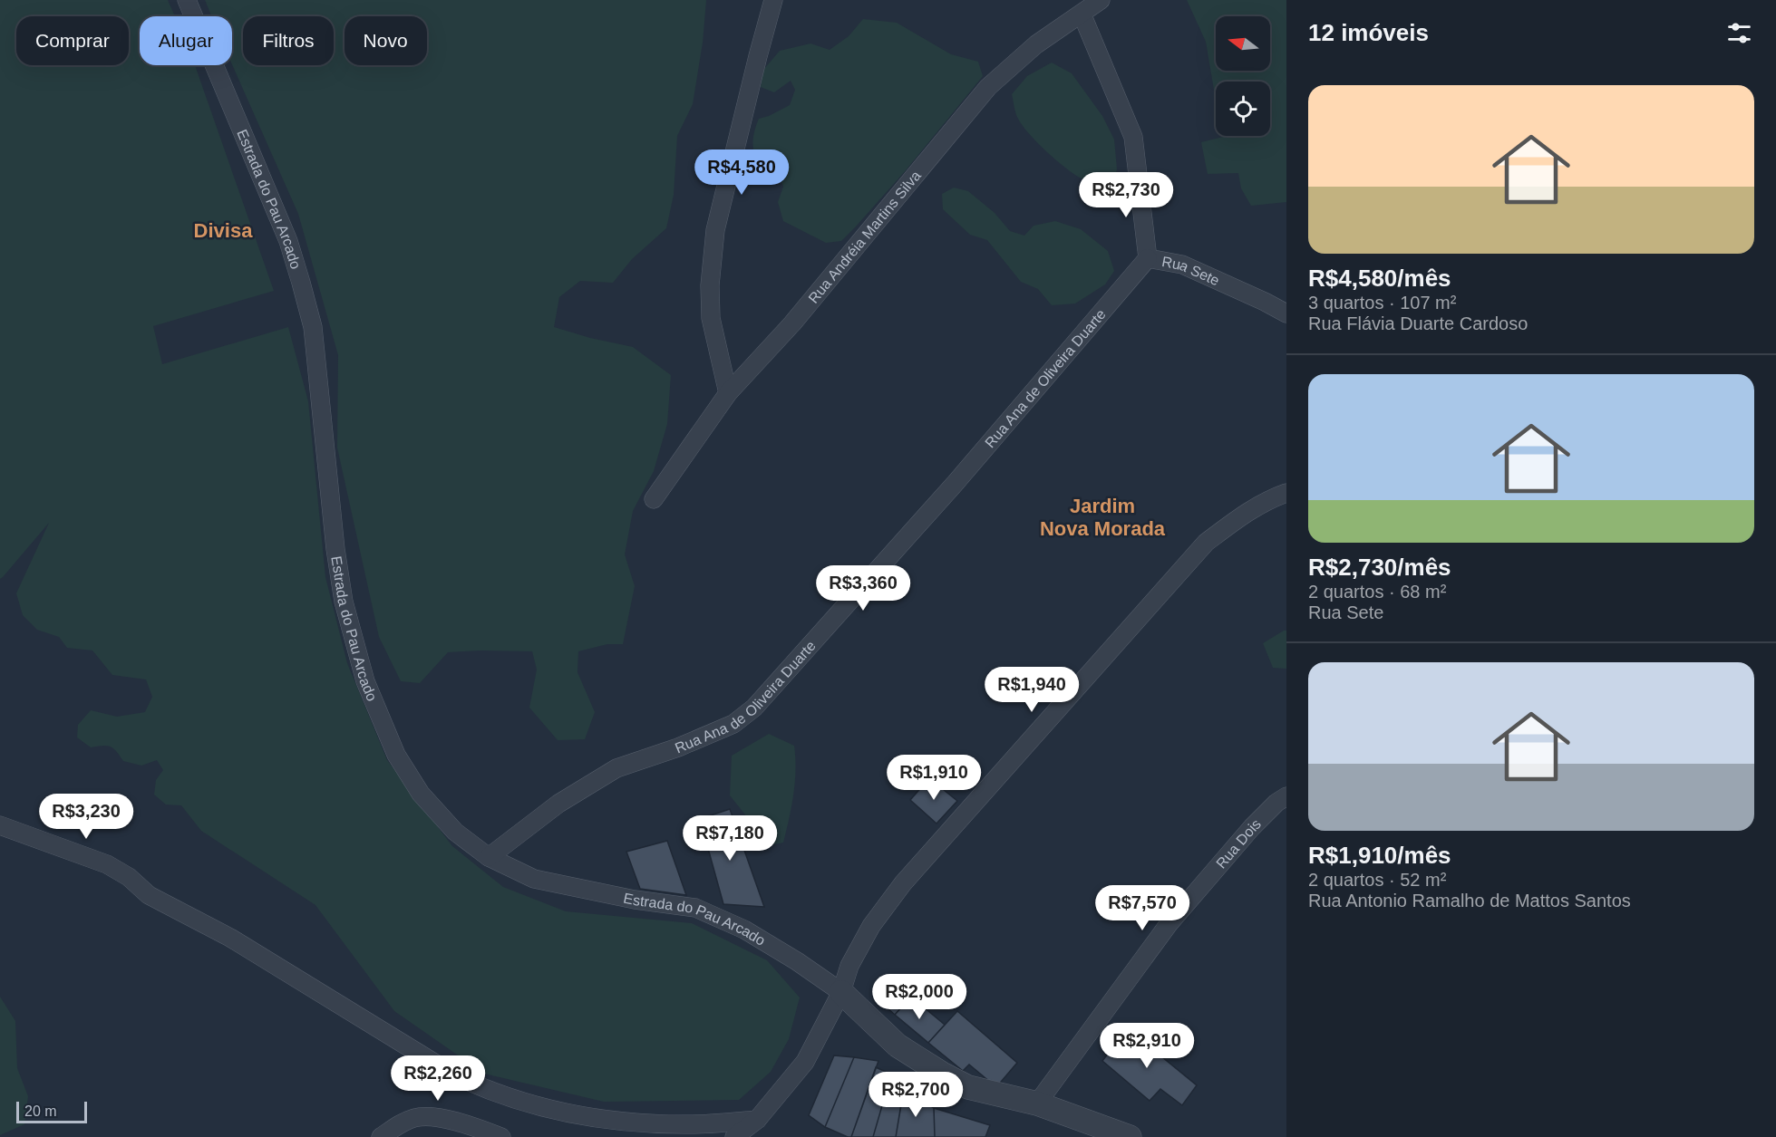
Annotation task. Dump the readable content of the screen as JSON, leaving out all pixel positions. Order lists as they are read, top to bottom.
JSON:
{
  "streets": {
    "street": [
      "Estrada do Pau Arcado",
      "Rua Andréia Martins Silva",
      "Rua Sete",
      "Rua Ana de Oliveira Duarte",
      "Rua Dois"
    ]
  },
  "crossings": [
    ["Estrada do Pau Arcado", "Rua Ana de Oliveira Duarte"],
    ["Rua Andréia Martins Silva", "Rua Sete"],
    ["Rua Sete", "Rua Ana de Oliveira Duarte"]
  ],
  "districts": ["Divisa", "Jardim Nova Morada"],
  "scale_bar": "20 m",
  "north": "left",
  "page": {
    "heading": "12 imóveis",
    "chip": [
      "Comprar",
      "Alugar",
      "Filtros",
      "Novo"
    ],
    "list": [
      {
        "name": "R$4,580/mês",
        "note": "3 quartos · 107 m² · Rua Flávia Duarte Cardoso"
      },
      {
        "name": "R$2,730/mês",
        "note": "2 quartos · 68 m² · Rua Sete"
      },
      {
        "name": "R$1,910/mês",
        "note": "2 quartos · 52 m² · Rua Antonio Ramalho de Mattos Santos"
      }
    ],
    "price": [
      "R$4,580",
      "R$2,730",
      "R$3,360",
      "R$1,940",
      "R$1,910",
      "R$3,230",
      "R$7,180",
      "R$7,570",
      "R$2,000",
      "R$2,910",
      "R$2,260",
      "R$2,700"
    ],
    "scale": "20 m"
  }
}
